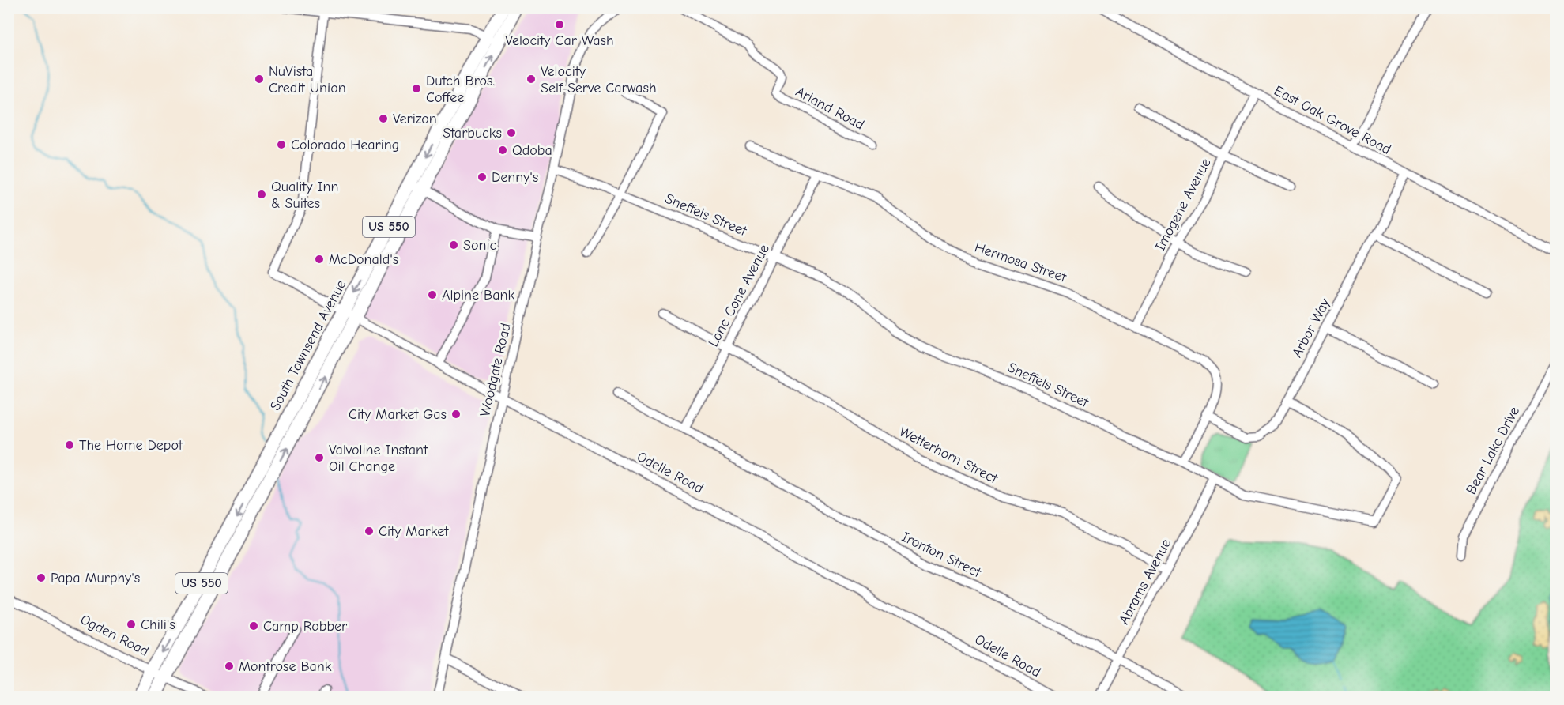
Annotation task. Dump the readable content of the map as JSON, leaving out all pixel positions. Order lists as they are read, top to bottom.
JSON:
{
  "streets": {
    "highway": ["US 550", "South Townsend Avenue"],
    "street": [
      "Arland Road",
      "East Oak Grove Road",
      "Imogene Avenue",
      "Sneffels Street",
      "Hermosa Street",
      "Lone Cone Avenue",
      "Arbor Way",
      "Woodgate Road",
      "Bear Lake Drive",
      "Wetterhorn Street",
      "Odelle Road",
      "Ironton Street",
      "Abrams Avenue",
      "Ogden Road"
    ]
  },
  "crossings": [
    ["East Oak Grove Road", "Imogene Avenue"],
    ["East Oak Grove Road", "Arbor Way"],
    ["Imogene Avenue", "Hermosa Street"],
    ["Sneffels Street", "Lone Cone Avenue"],
    ["Sneffels Street", "Arbor Way"],
    ["Sneffels Street", "Woodgate Road"],
    ["Sneffels Street", "Abrams Avenue"],
    ["Hermosa Street", "Lone Cone Avenue"],
    ["Hermosa Street", "Arbor Way"],
    ["Lone Cone Avenue", "Wetterhorn Street"],
    ["Lone Cone Avenue", "Ironton Street"],
    ["South Townsend Avenue", "Odelle Road"],
    ["South Townsend Avenue", "Ogden Road"],
    ["Woodgate Road", "Odelle Road"],
    ["Wetterhorn Street", "Abrams Avenue"],
    ["Ironton Street", "Abrams Avenue"]
  ],
  "places": [
    "Velocity Car Wash",
    "NuVista Credit Union",
    "Velocity Self-Serve Carwash",
    "Dutch Bros. Coffee",
    "Verizon",
    "Starbucks",
    "Colorado Hearing",
    "Qdoba",
    "Denny's",
    "Quality Inn & Suites",
    "Sonic",
    "McDonald's",
    "Alpine Bank",
    "City Market Gas",
    "The Home Depot",
    "Valvoline Instant Oil Change",
    "City Market",
    "Papa Murphy's",
    "Chili's",
    "Camp Robber",
    "Montrose Bank"
  ]
}
